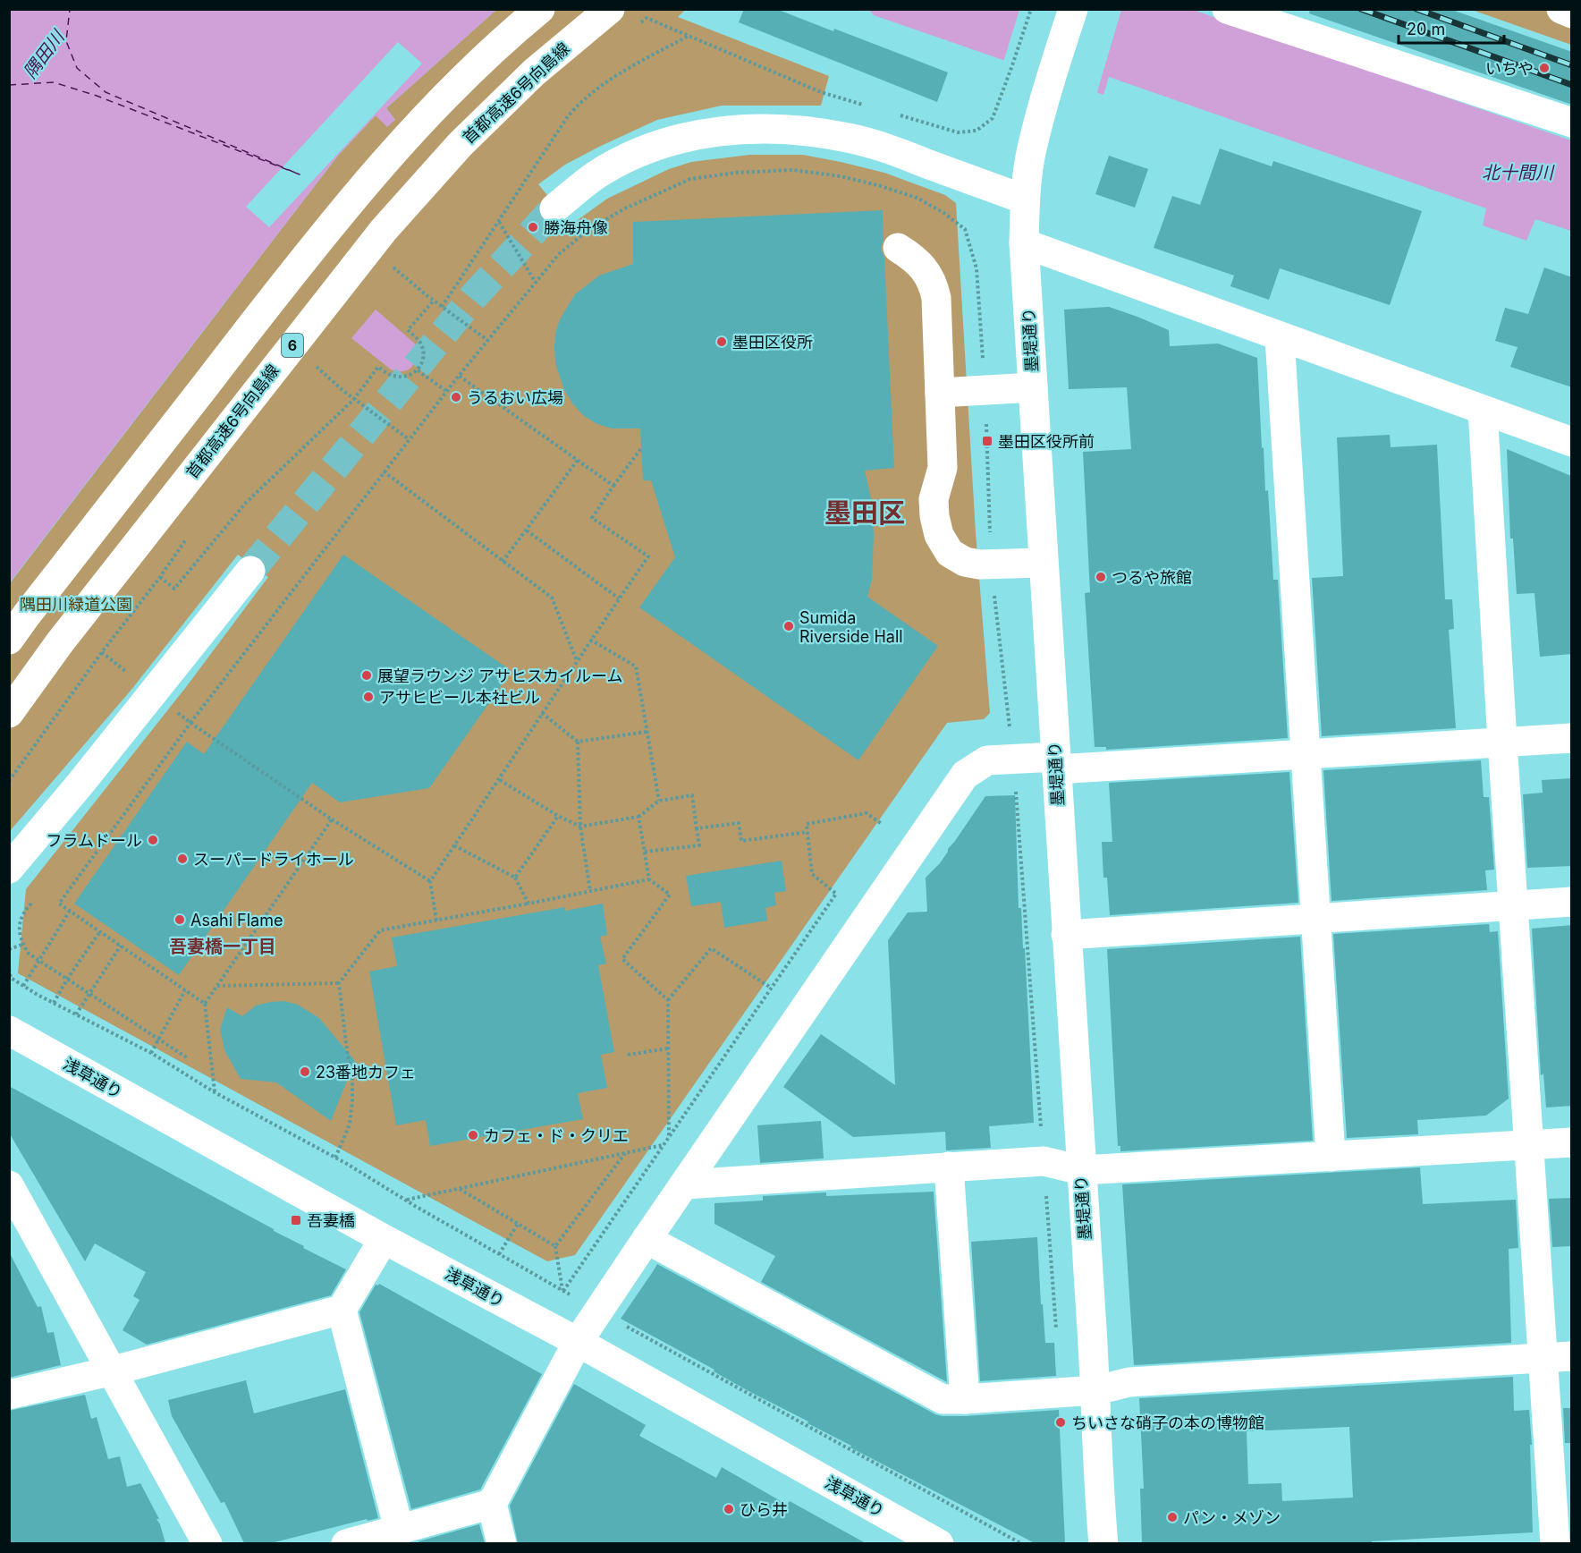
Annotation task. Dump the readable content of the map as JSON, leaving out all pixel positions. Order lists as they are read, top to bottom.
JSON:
{
  "streets": {
    "main road": [
      "首都高速6号向島線",
      "墨堤通り",
      "6",
      "浅草通り"
    ]
  },
  "districts": ["墨田区", "吾妻橋一丁目"],
  "water": ["隅田川", "北十間川"],
  "parks": ["隅田川緑道公園"],
  "places": {
    "other": [
      "いちや",
      "勝海舟像",
      "墨田区役所",
      "うるおい広場",
      "つるや旅館",
      "Sumida Riverside Hall",
      "展望ラウンジ アサヒスカイルーム",
      "アサヒビール本社ビル",
      "フラムドール",
      "スーパードライホール",
      "Asahi Flame",
      "23番地カフェ",
      "カフェ・ド・クリエ",
      "ちいさな硝子の本の博物館",
      "ひら井",
      "パン・メゾン"
    ],
    "transit": ["墨田区役所前", "吾妻橋"]
  },
  "scale_bar": "20 m"
}
